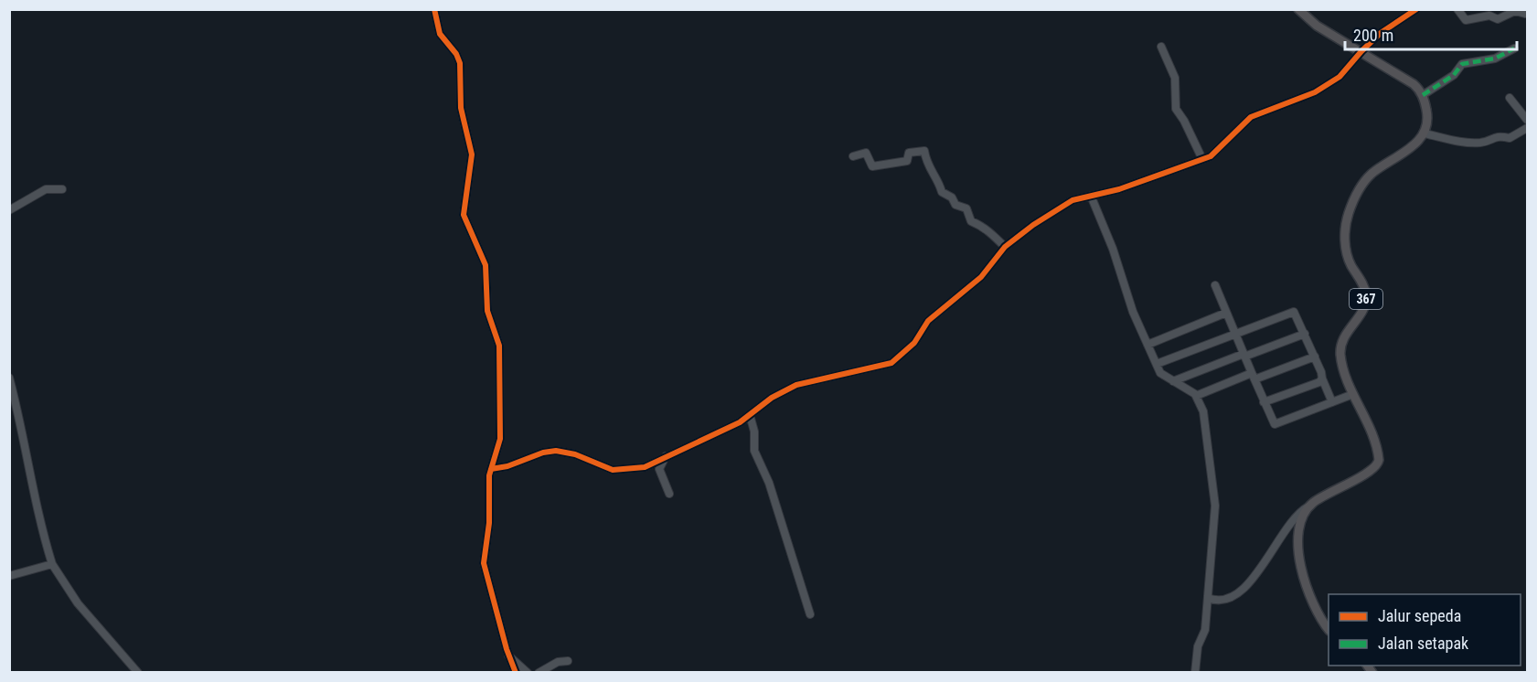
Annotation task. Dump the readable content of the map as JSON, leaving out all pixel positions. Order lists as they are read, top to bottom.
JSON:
{
  "streets": {
    "main road": ["367"]
  },
  "legend": ["Jalur sepeda", "Jalan setapak"],
  "scale_bar": "200 m"
}
